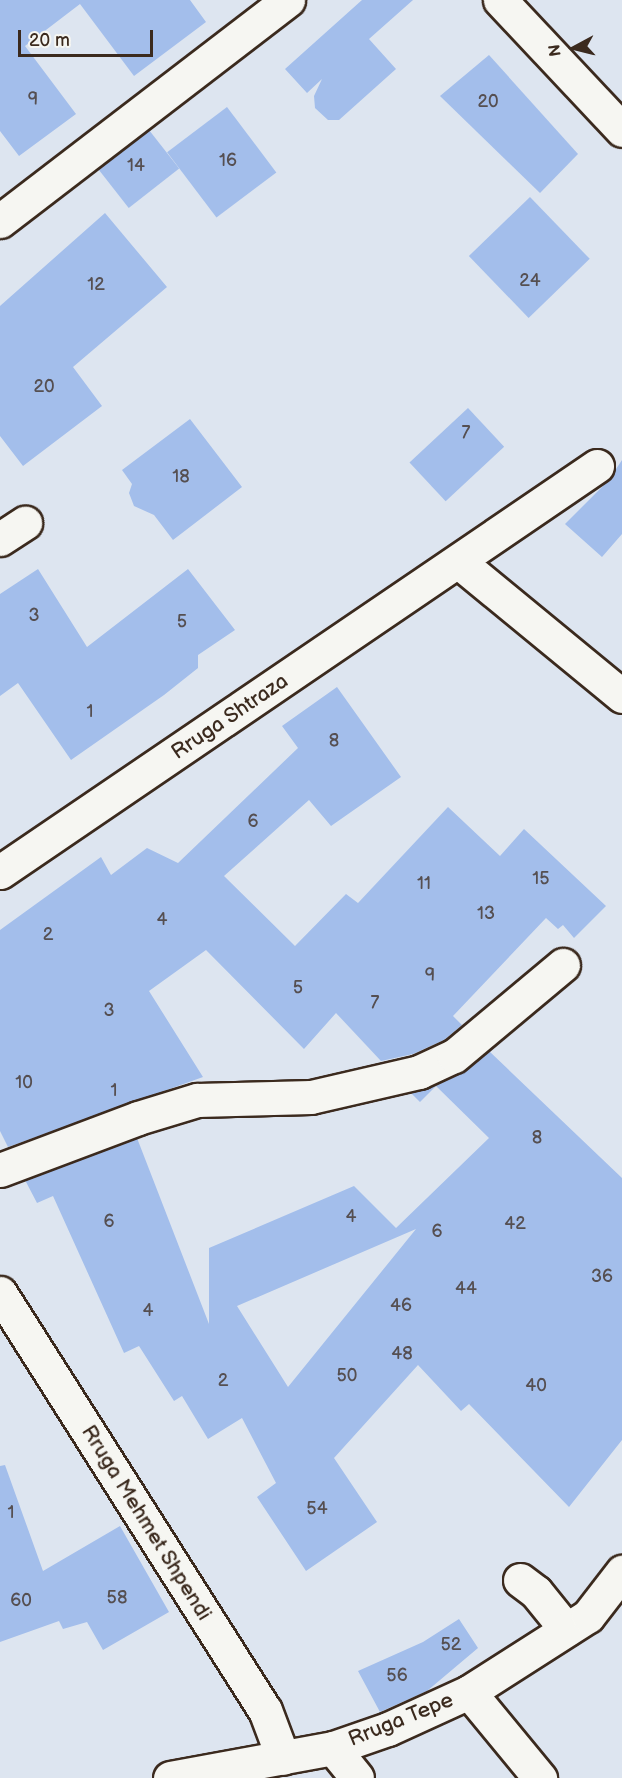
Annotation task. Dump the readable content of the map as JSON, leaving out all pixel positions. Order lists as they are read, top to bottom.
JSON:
{
  "streets": {
    "street": ["Rruga Shtraza", "Rruga Mehmet Shpendi", "Rruga Tepe"]
  },
  "crossings": [
    ["Rruga Mehmet Shpendi", "Rruga Tepe"]
  ],
  "house_numbers": [
    "9",
    "20",
    "16",
    "14",
    "24",
    "12",
    "20",
    "7",
    "18",
    "3",
    "5",
    "1",
    "8",
    "6",
    "15",
    "11",
    "13",
    "4",
    "2",
    "9",
    "5",
    "7",
    "3",
    "10",
    "1",
    "8",
    "4",
    "6",
    "42",
    "6",
    "36",
    "44",
    "46",
    "4",
    "48",
    "50",
    "2",
    "40",
    "54",
    "1",
    "58",
    "60",
    "52",
    "56"
  ],
  "scale_bar": "20 m",
  "north": "left"
}
